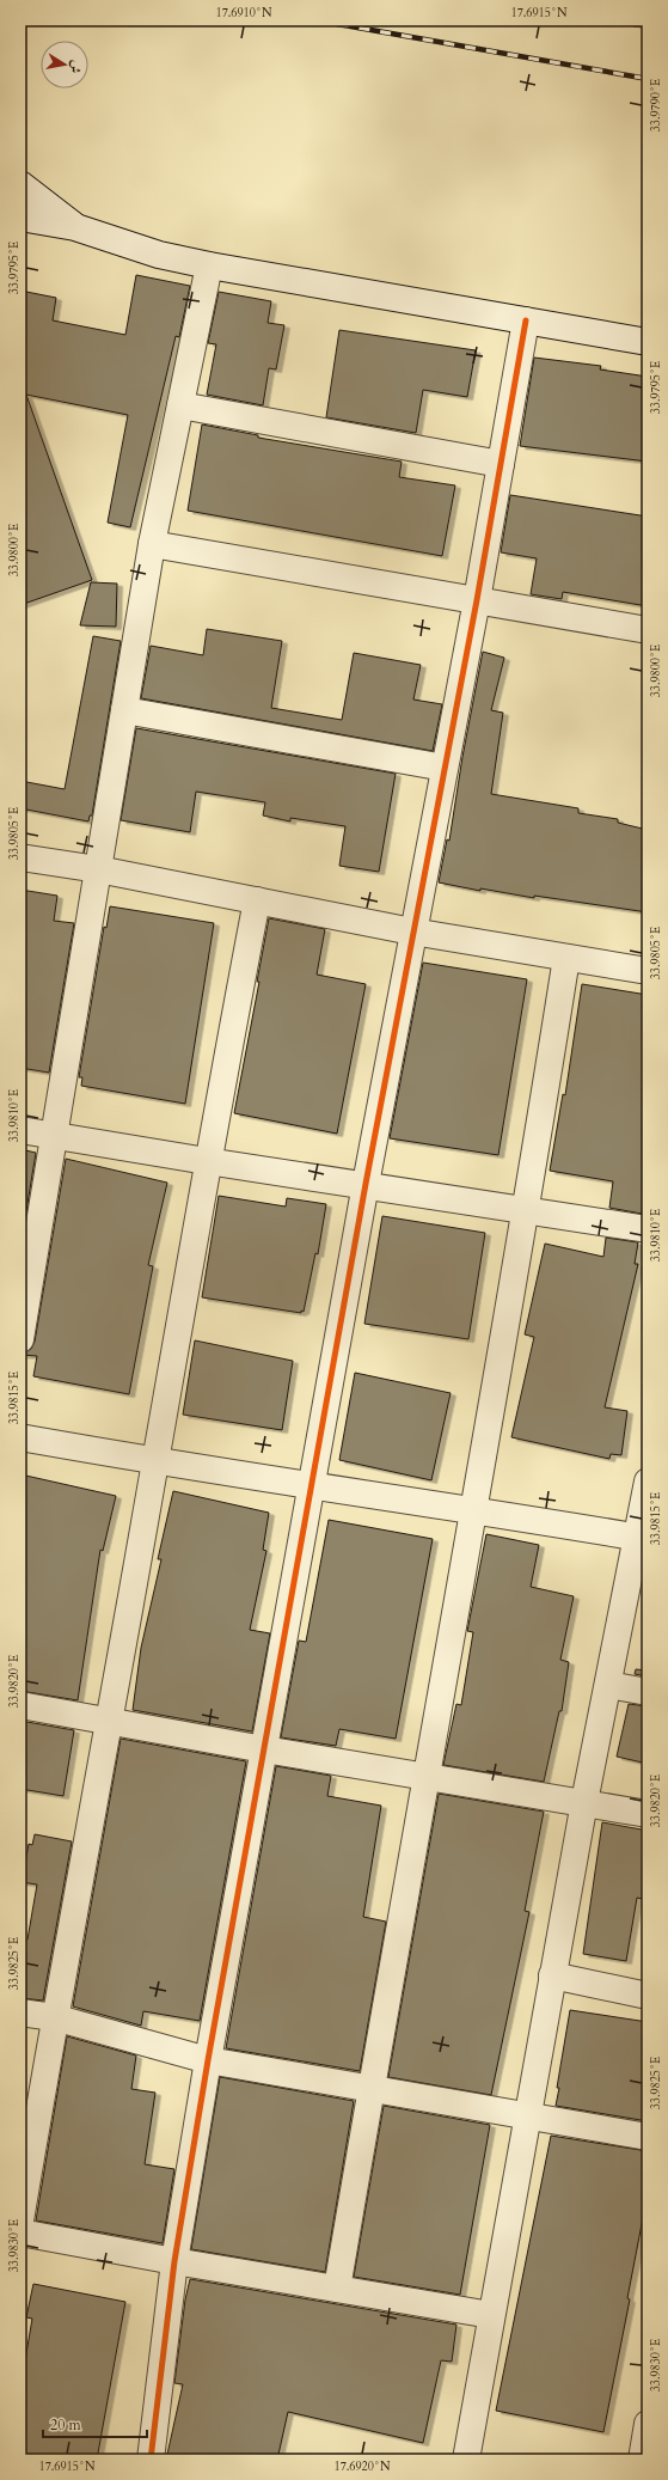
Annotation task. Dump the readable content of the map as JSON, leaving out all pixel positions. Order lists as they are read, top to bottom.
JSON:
{
  "scale_bar": "20 m",
  "north": "right",
  "coordinates": [
    "17.6910°N",
    "17.6915°N",
    "33.9790°E",
    "33.9795°E",
    "33.9800°E",
    "33.9805°E",
    "33.9810°E",
    "33.9815°E",
    "33.9820°E",
    "33.9825°E",
    "33.9830°E",
    "17.6920°N"
  ]
}
